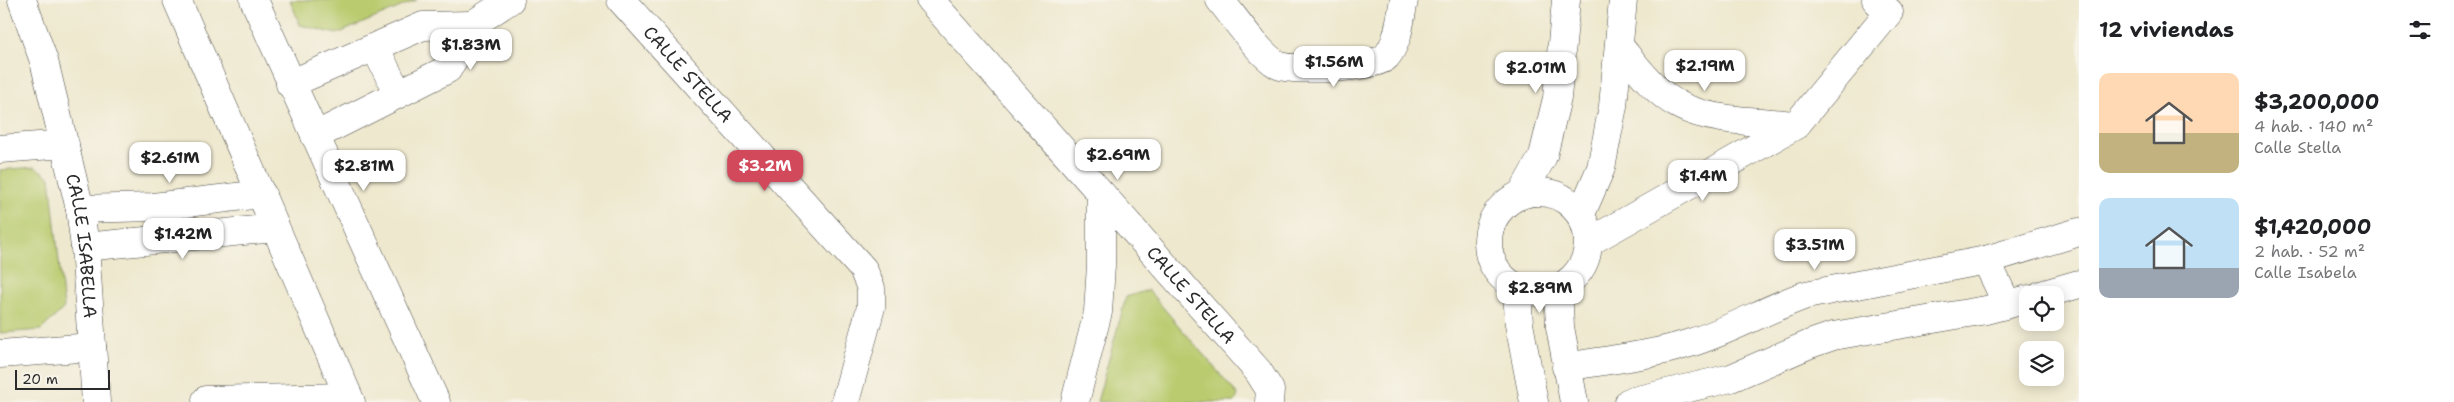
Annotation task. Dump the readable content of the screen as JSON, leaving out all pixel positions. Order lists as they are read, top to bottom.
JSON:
{
  "streets": {
    "street": ["CALLE STELLA", "CALLE ISABELLA"]
  },
  "scale_bar": "20 m",
  "page": {
    "heading": "12 viviendas",
    "price": [
      "$1.83M",
      "$1.56M",
      "$2.19M",
      "$2.01M",
      "$2.69M",
      "$2.61M",
      "$2.81M",
      "$3.2M",
      "$1.4M",
      "$1.42M",
      "$3.51M",
      "$2.89M"
    ],
    "list": [
      {
        "name": "$3,200,000",
        "note": "4 hab. · 140 m² · Calle Stella"
      },
      {
        "name": "$1,420,000",
        "note": "2 hab. · 52 m² · Calle Isabela"
      }
    ],
    "scale": "20 m"
  }
}
